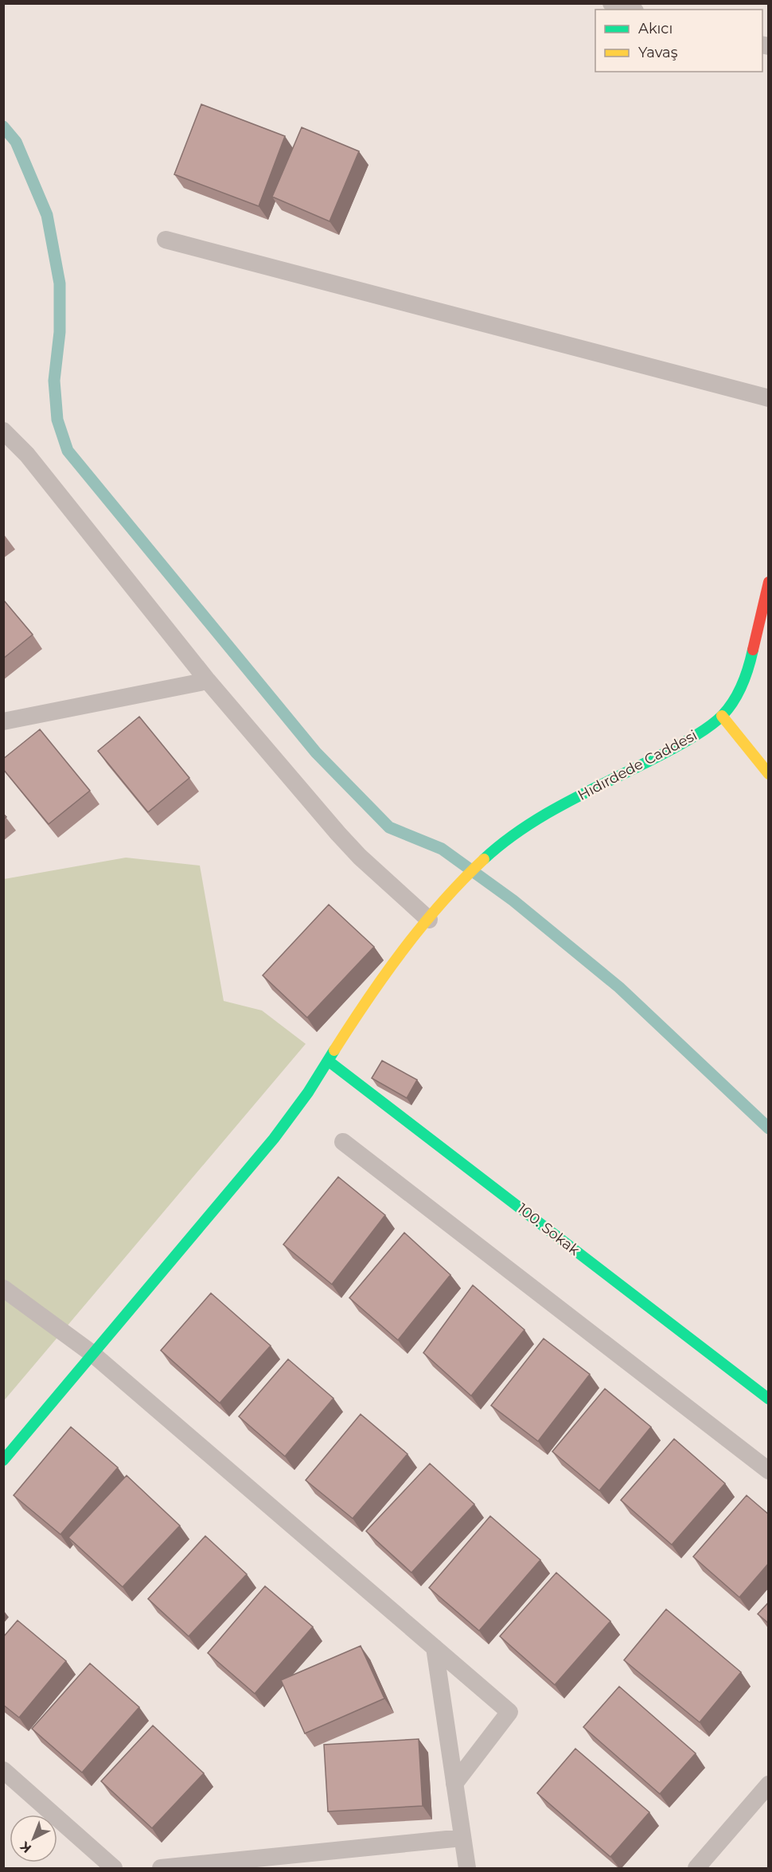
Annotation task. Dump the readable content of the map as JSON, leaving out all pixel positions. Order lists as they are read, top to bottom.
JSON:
{
  "streets": {
    "street": ["Hıdırdede Caddesi", "100. Sokak"]
  },
  "crossings": [
    ["Hıdırdede Caddesi", "100. Sokak"]
  ],
  "legend": ["Akıcı", "Yavaş"],
  "north": "bottom left"
}
